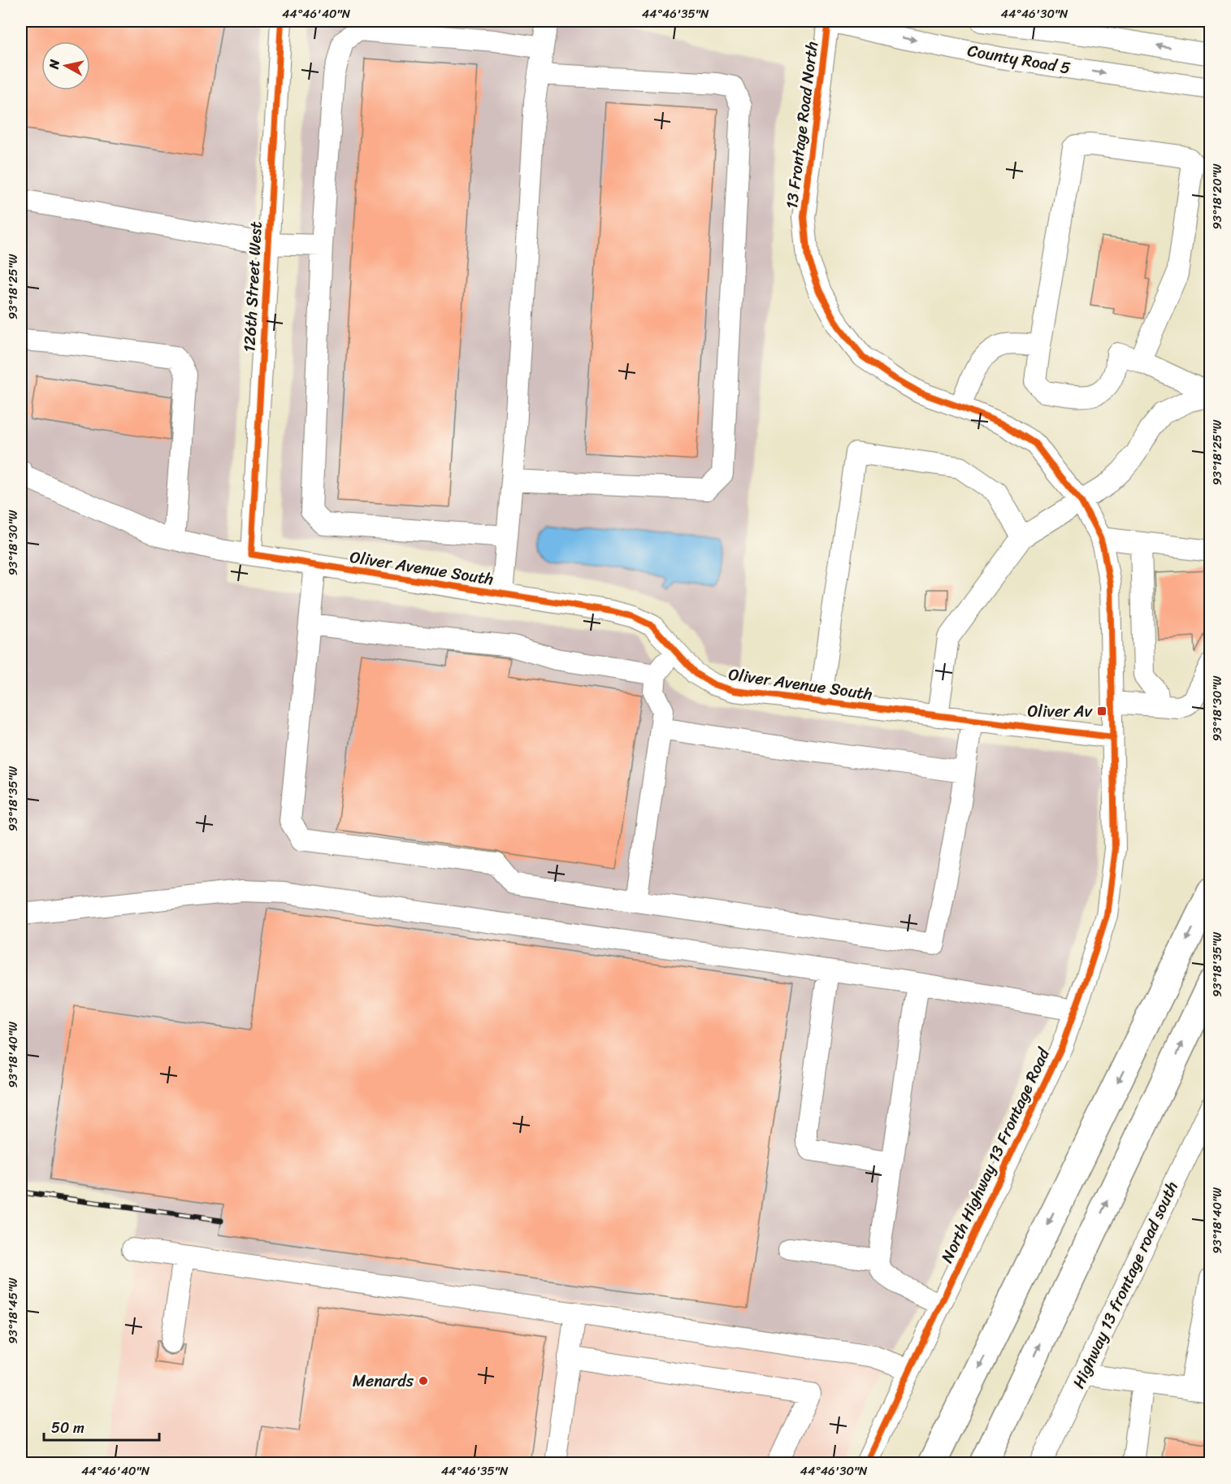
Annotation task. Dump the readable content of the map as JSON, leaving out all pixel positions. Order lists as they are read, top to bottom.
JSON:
{
  "streets": {
    "street": [
      "County Road 5",
      "13 Frontage Road North",
      "126th Street West",
      "Oliver Avenue South",
      "North Highway 13 Frontage Road",
      "Highway 13 frontage road south"
    ]
  },
  "crossings": [
    ["County Road 5", "13 Frontage Road North"],
    ["13 Frontage Road North", "Oliver Avenue South"],
    ["13 Frontage Road North", "North Highway 13 Frontage Road"],
    ["126th Street West", "Oliver Avenue South"]
  ],
  "places": {
    "transit": ["Oliver Av"],
    "other": ["Menards"]
  },
  "scale_bar": "50 m",
  "north": "left",
  "coordinates": [
    "44°46'40\"N",
    "44°46'35\"N",
    "44°46'30\"N",
    "93°18'20\"W",
    "93°18'25\"W",
    "93°18'30\"W",
    "93°18'35\"W",
    "93°18'40\"W",
    "93°18'45\"W"
  ]
}
